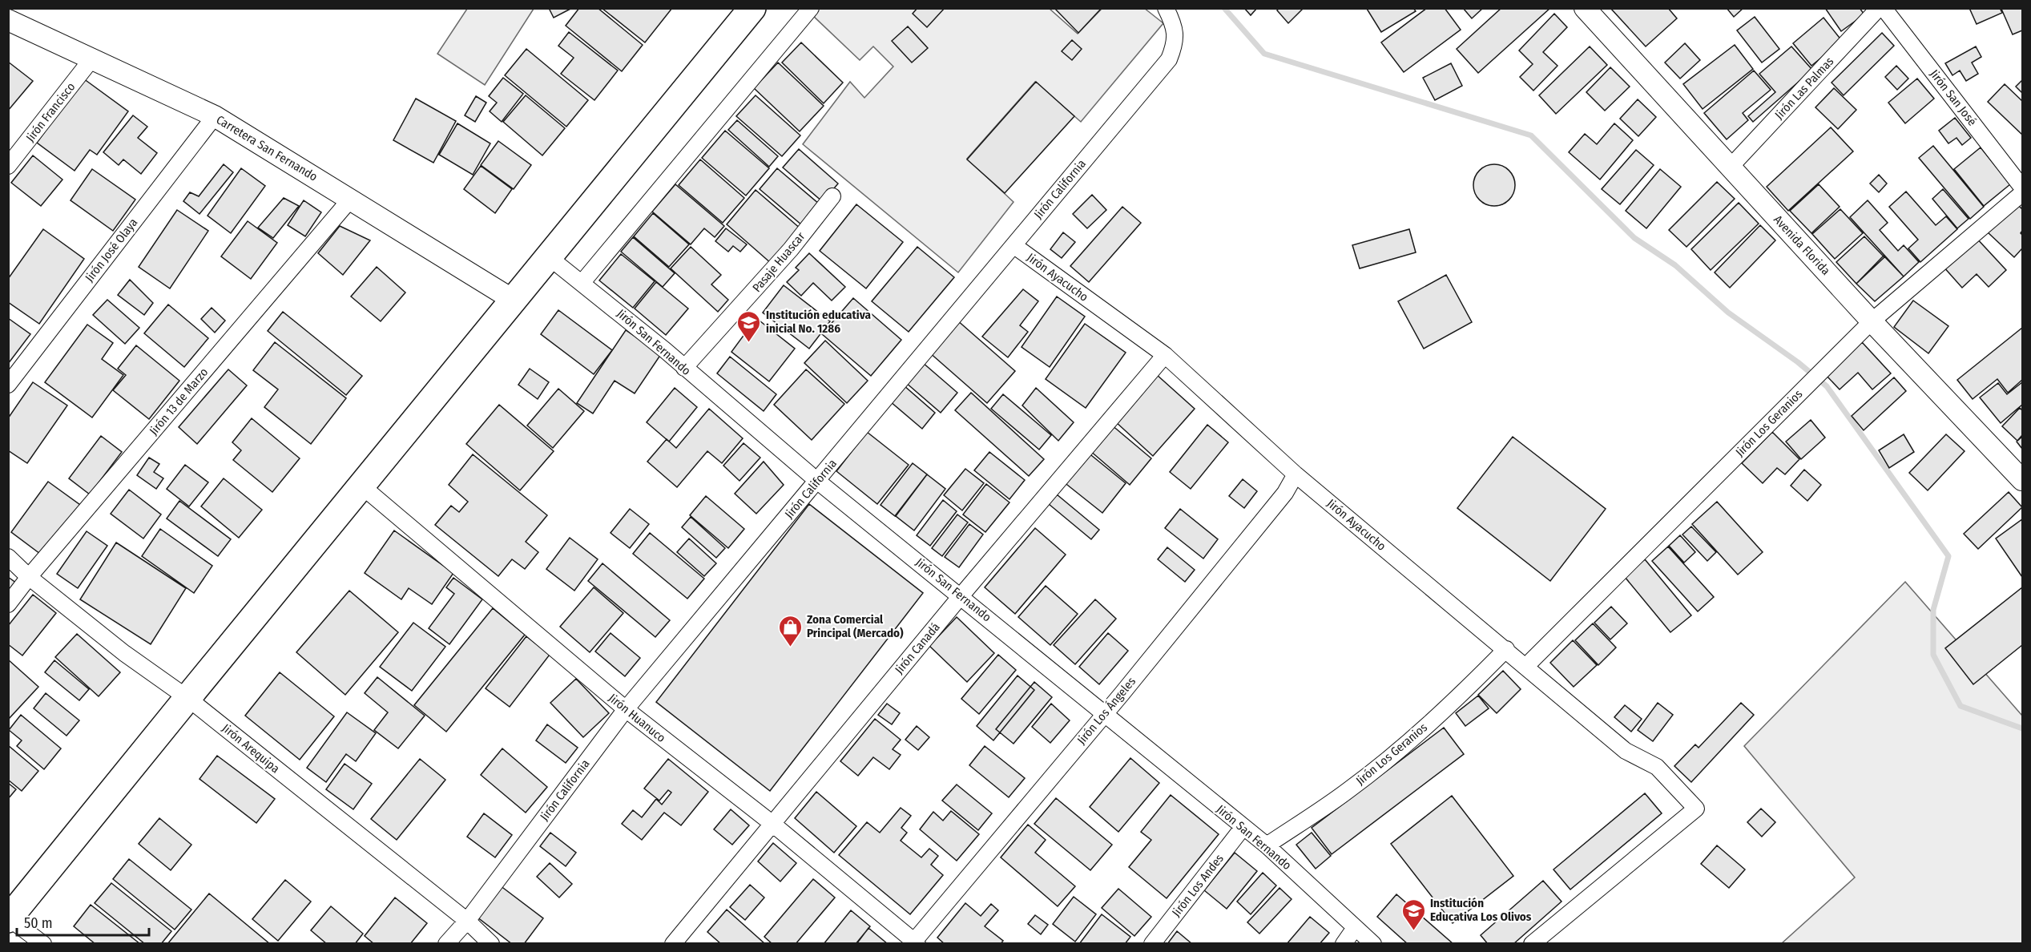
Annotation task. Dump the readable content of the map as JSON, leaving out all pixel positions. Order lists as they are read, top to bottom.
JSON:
{
  "streets": {
    "street": [
      "Jirón Las Palmas",
      "Jirón San José",
      "Jirón Francisco",
      "Carretera San Fernando",
      "Jirón California",
      "Avenida Florida",
      "Jirón José Olaya",
      "Pasaje Huascar",
      "Jirón Ayacucho",
      "Jirón San Fernando",
      "Jirón 13 de Marzo",
      "Jirón Los Geranios",
      "Jirón Canadá",
      "Jirón Los Ángeles",
      "Jirón Huanuco",
      "Jirón Arequipa",
      "Jirón Los Andes"
    ]
  },
  "crossings": [
    ["Jirón Las Palmas", "Avenida Florida"],
    ["Jirón Francisco", "Carretera San Fernando"],
    ["Carretera San Fernando", "Jirón José Olaya"],
    ["Carretera San Fernando", "Jirón 13 de Marzo"],
    ["Jirón California", "Jirón Ayacucho"],
    ["Jirón California", "Jirón San Fernando"],
    ["Jirón California", "Jirón Huanuco"],
    ["Jirón California", "Jirón Arequipa"],
    ["Avenida Florida", "Jirón Los Geranios"],
    ["Pasaje Huascar", "Jirón San Fernando"],
    ["Jirón Ayacucho", "Jirón Los Geranios"],
    ["Jirón Ayacucho", "Jirón Canadá"],
    ["Jirón Ayacucho", "Jirón Los Ángeles"],
    ["Jirón San Fernando", "Jirón Los Geranios"],
    ["Jirón San Fernando", "Jirón Canadá"],
    ["Jirón San Fernando", "Jirón Los Ángeles"],
    ["Jirón San Fernando", "Jirón Los Andes"],
    ["Jirón 13 de Marzo", "Jirón Arequipa"],
    ["Jirón Canadá", "Jirón Huanuco"],
    ["Jirón Los Ángeles", "Jirón Huanuco"]
  ],
  "places": {
    "school or university": ["Institución educativa inicial No. 1286", "Institución Educativa Los Olivos"],
    "shop": ["Zona Comercial Principal (Mercado)"]
  },
  "scale_bar": "50 m"
}
